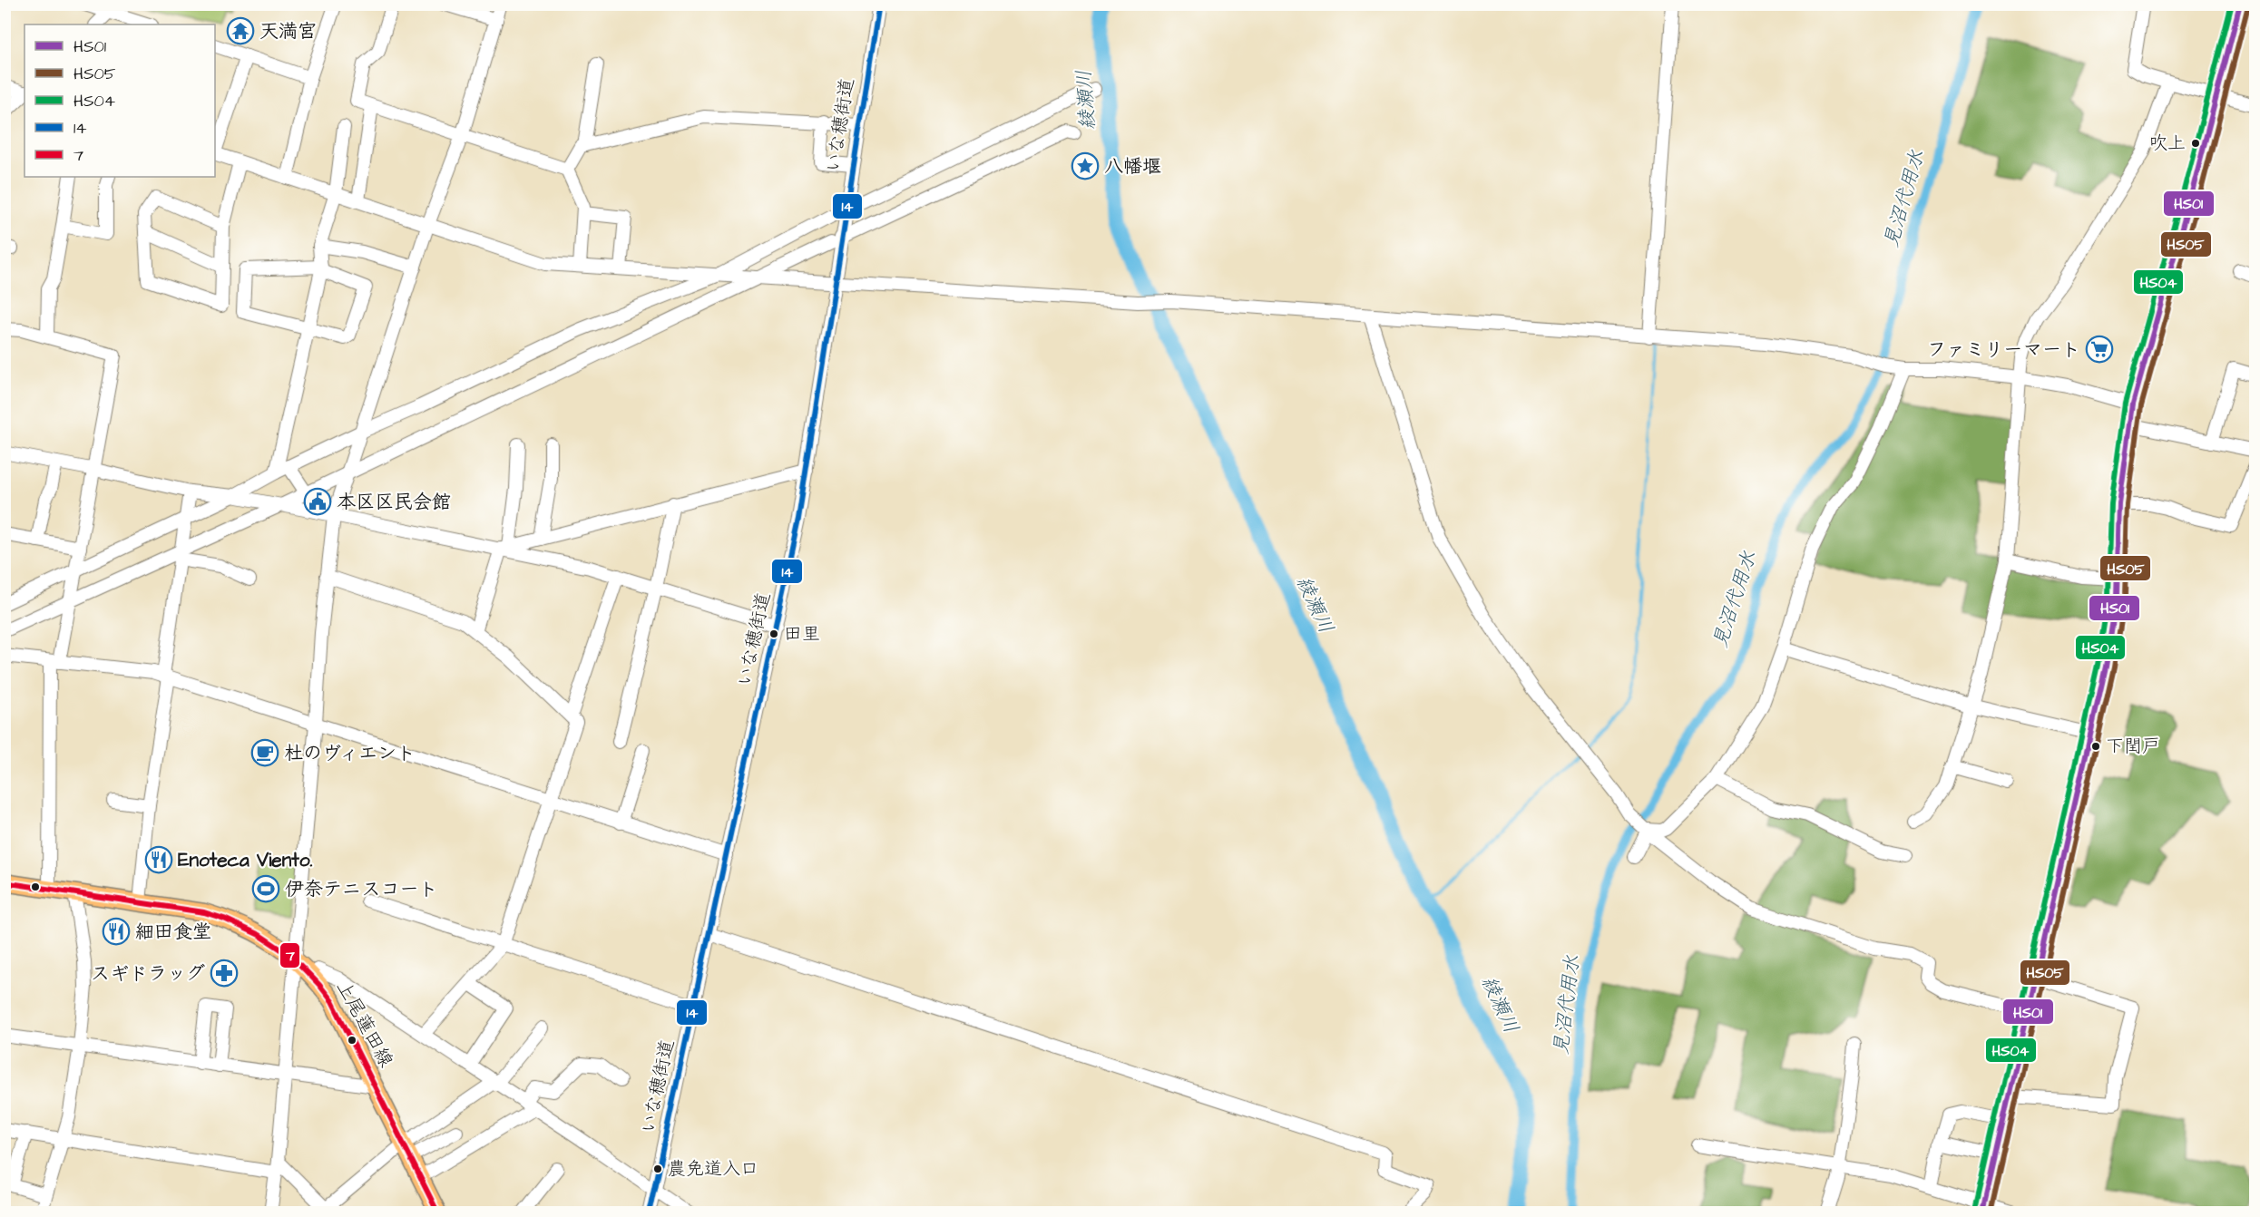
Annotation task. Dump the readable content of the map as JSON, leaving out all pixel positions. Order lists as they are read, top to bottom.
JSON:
{
  "streets": {
    "main road": ["上尾蓮田線"],
    "street": ["いな穂街道"]
  },
  "water": ["綾瀬川", "見沼代用水"],
  "places": {
    "temple": ["天満宮"],
    "other": [
      "吹上",
      "田里",
      "下閏戸",
      "農免道入口"
    ],
    "place": ["八幡堰"],
    "supermarket": ["ファミリーマート"],
    "public building": ["本区区民会館"],
    "cafe": ["杜のヴィエント"],
    "restaurant": ["Enoteca Viento.", "細田食堂"],
    "sports": ["伊奈テニスコート"],
    "pharmacy": ["スギドラッグ"]
  },
  "lines": [
    "transit line HS01",
    "transit line HS04",
    "transit line 14",
    "transit line HS05",
    "transit line 7"
  ],
  "legend": [
    "HS01",
    "HS05",
    "HS04",
    "14",
    "7"
  ]
}
